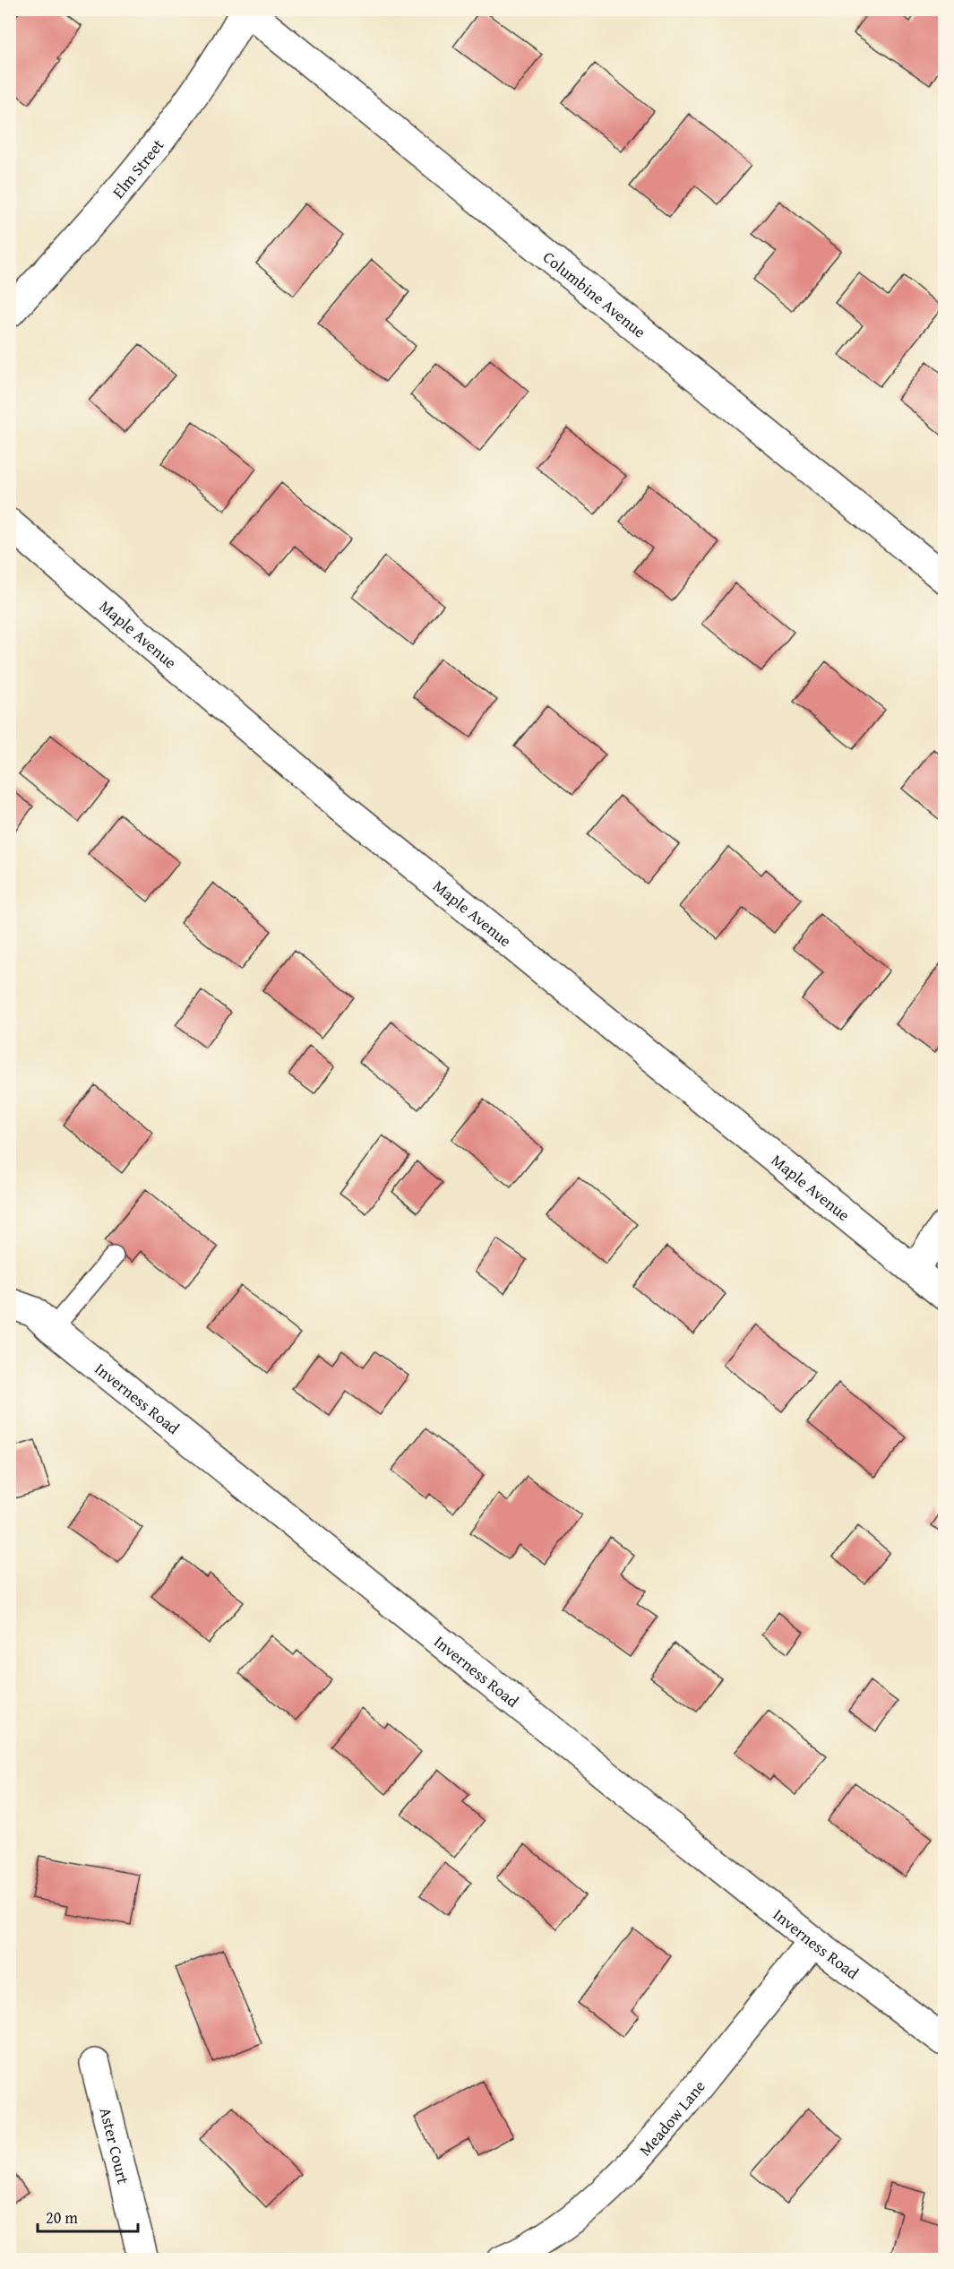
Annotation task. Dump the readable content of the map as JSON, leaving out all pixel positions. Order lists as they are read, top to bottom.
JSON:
{
  "streets": {
    "street": [
      "Elm Street",
      "Columbine Avenue",
      "Maple Avenue",
      "Inverness Road",
      "Meadow Lane",
      "Aster Court"
    ]
  },
  "crossings": [
    ["Elm Street", "Columbine Avenue"],
    ["Inverness Road", "Meadow Lane"]
  ],
  "scale_bar": "20 m"
}
